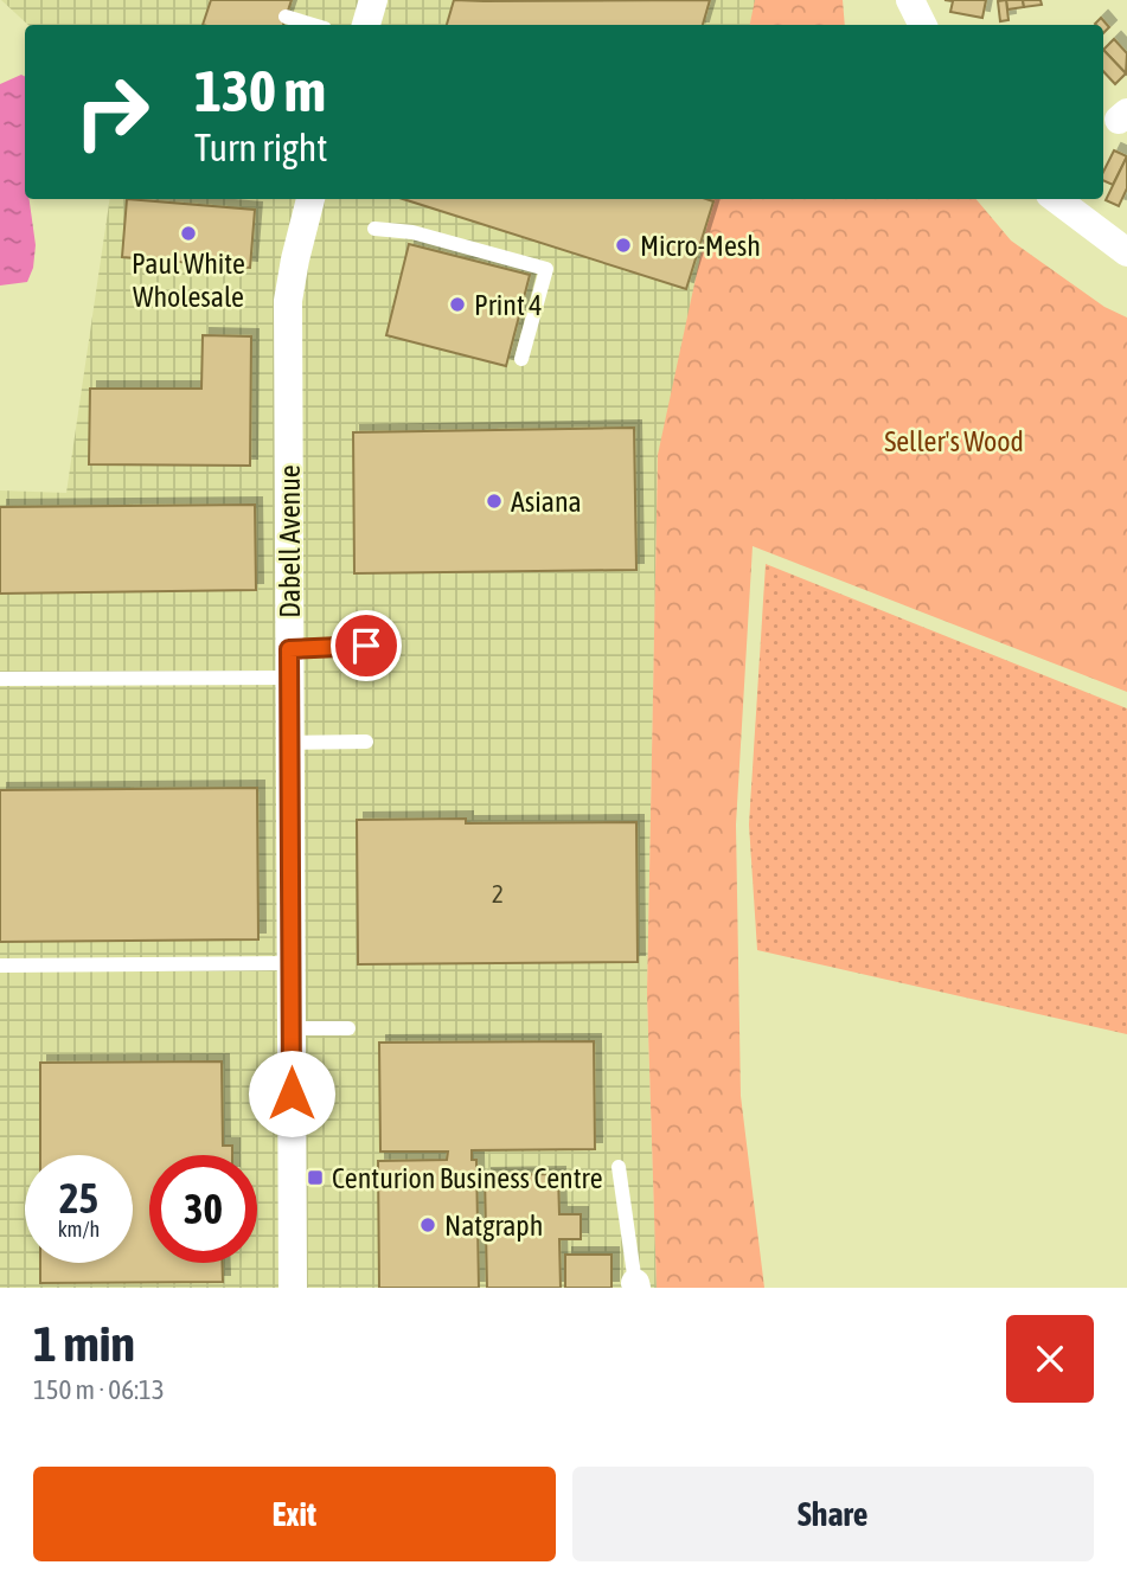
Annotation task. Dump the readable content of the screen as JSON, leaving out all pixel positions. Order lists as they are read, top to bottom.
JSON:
{
  "streets": {
    "street": ["Dabell Avenue"]
  },
  "parks": ["Seller's Wood"],
  "places": {
    "other": [
      "Paul White Wholesale",
      "Micro-Mesh",
      "Print 4",
      "Asiana",
      "Natgraph"
    ],
    "transit": ["Centurion Business Centre"]
  },
  "house_numbers": ["2"],
  "page": {
    "turn": ["130 m", "Turn right"],
    "speed": "25 km/h",
    "limit": "30",
    "heading": ["1 min", "150 m · 06:13"],
    "buttons": ["Exit", "Share"]
  }
}
